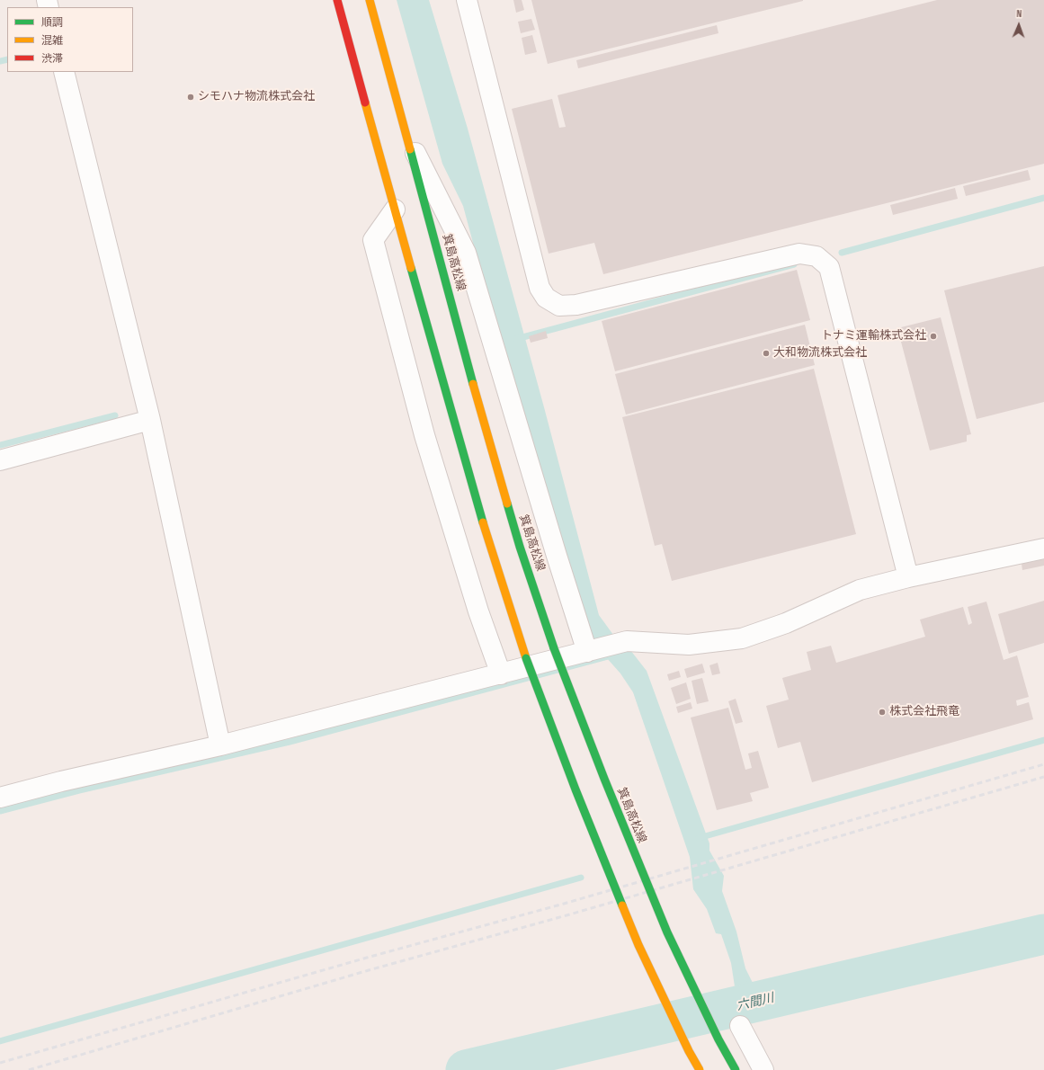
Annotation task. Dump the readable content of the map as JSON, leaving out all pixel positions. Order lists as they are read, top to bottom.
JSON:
{
  "streets": {
    "main road": ["箕島高松線"]
  },
  "water": ["六間川"],
  "places": [
    "シモハナ物流株式会社",
    "トナミ運輸株式会社",
    "大和物流株式会社",
    "株式会社飛竜"
  ],
  "legend": ["順調", "混雑", "渋滞"],
  "north": "top"
}
